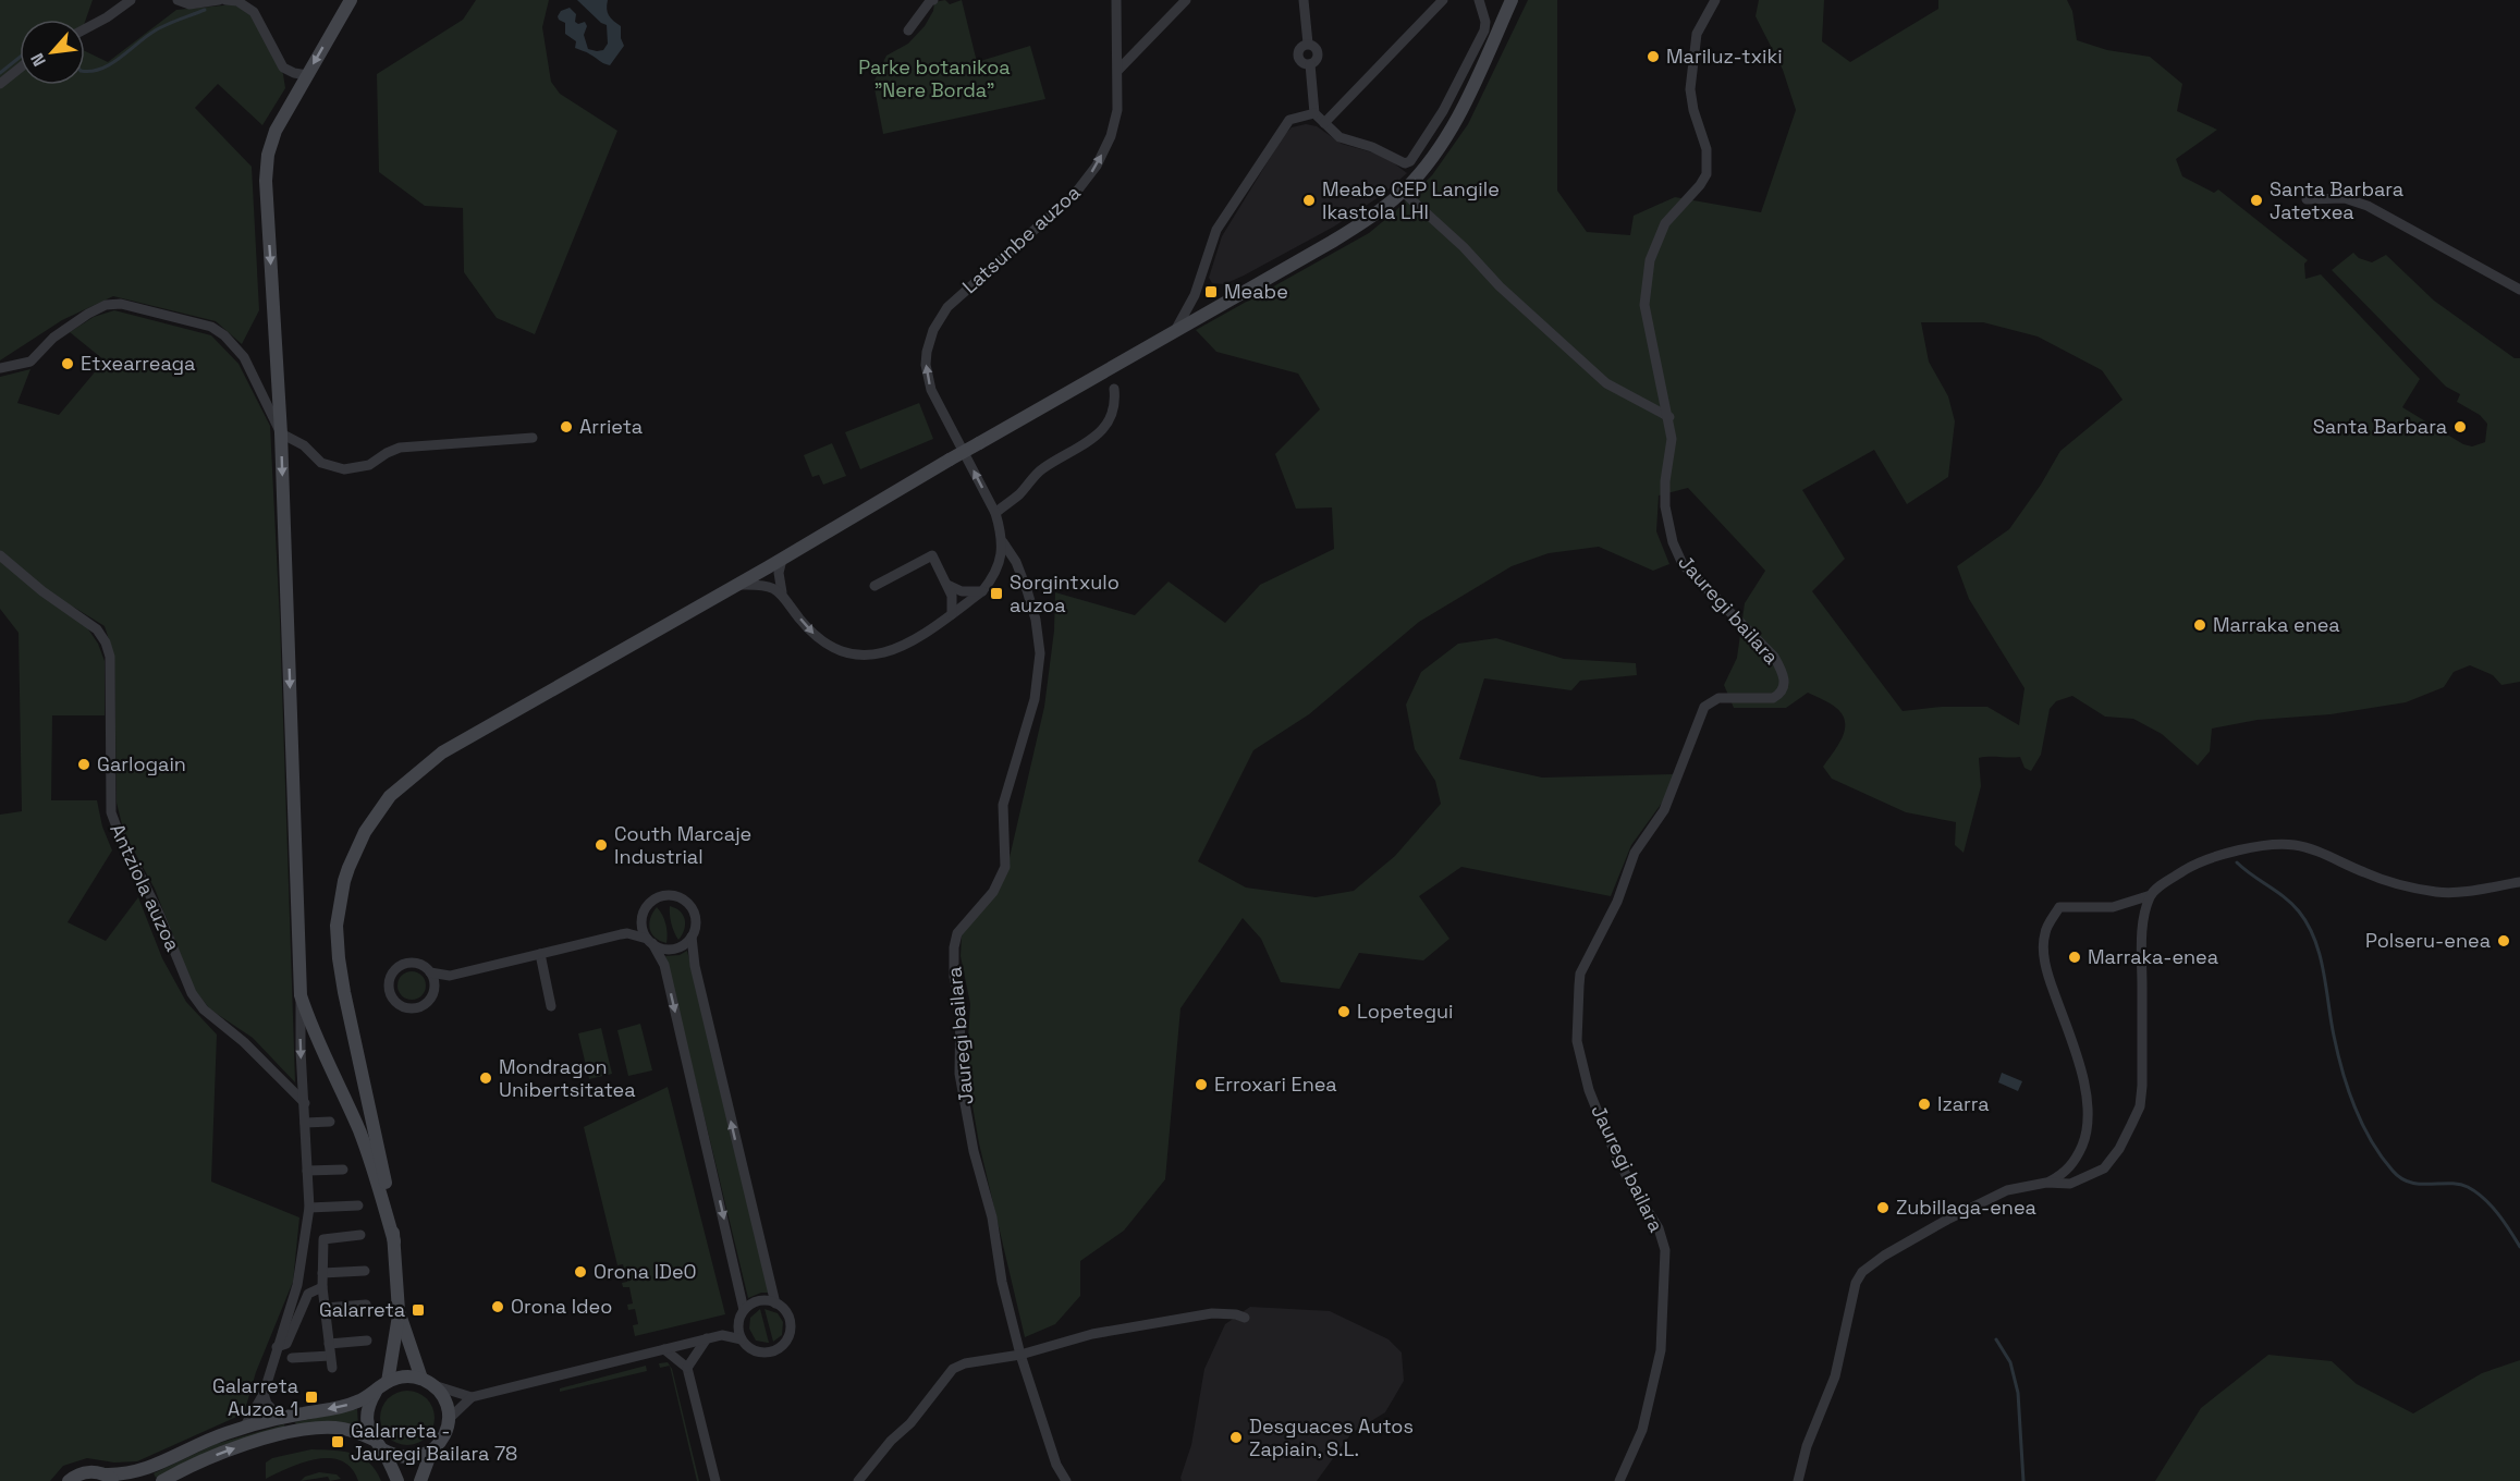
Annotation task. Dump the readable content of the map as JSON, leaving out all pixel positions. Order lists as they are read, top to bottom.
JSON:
{
  "streets": {
    "street": ["Latsunbe auzoa", "Jauregi bailara", "Antziola auzoa"]
  },
  "crossings": [
    ["Latsunbe auzoa", "Jauregi bailara"]
  ],
  "one_way": ["Latsunbe auzoa"],
  "parks": ["Parke botanikoa \"Nere Borda\""],
  "places": {
    "other": [
      "Mariluz-txiki",
      "Meabe CEP Langile Ikastola LHI",
      "Santa Barbara Jatetxea",
      "Etxearreaga",
      "Arrieta",
      "Santa Barbara",
      "Marraka enea",
      "Garlogain",
      "Couth Marcaje Industrial",
      "Polseru-enea",
      "Marraka-enea",
      "Lopetegui",
      "Mondragon Unibertsitatea",
      "Erroxari Enea",
      "Izarra",
      "Zubillaga-enea",
      "Orona IDeO",
      "Orona Ideo",
      "Desguaces Autos Zapiain, S.L."
    ],
    "transit": [
      "Meabe",
      "Sorgintxulo auzoa",
      "Galarreta",
      "Galarreta Auzoa 1",
      "Galarreta - Jauregi Bailara 78"
    ]
  },
  "north": "bottom left"
}
